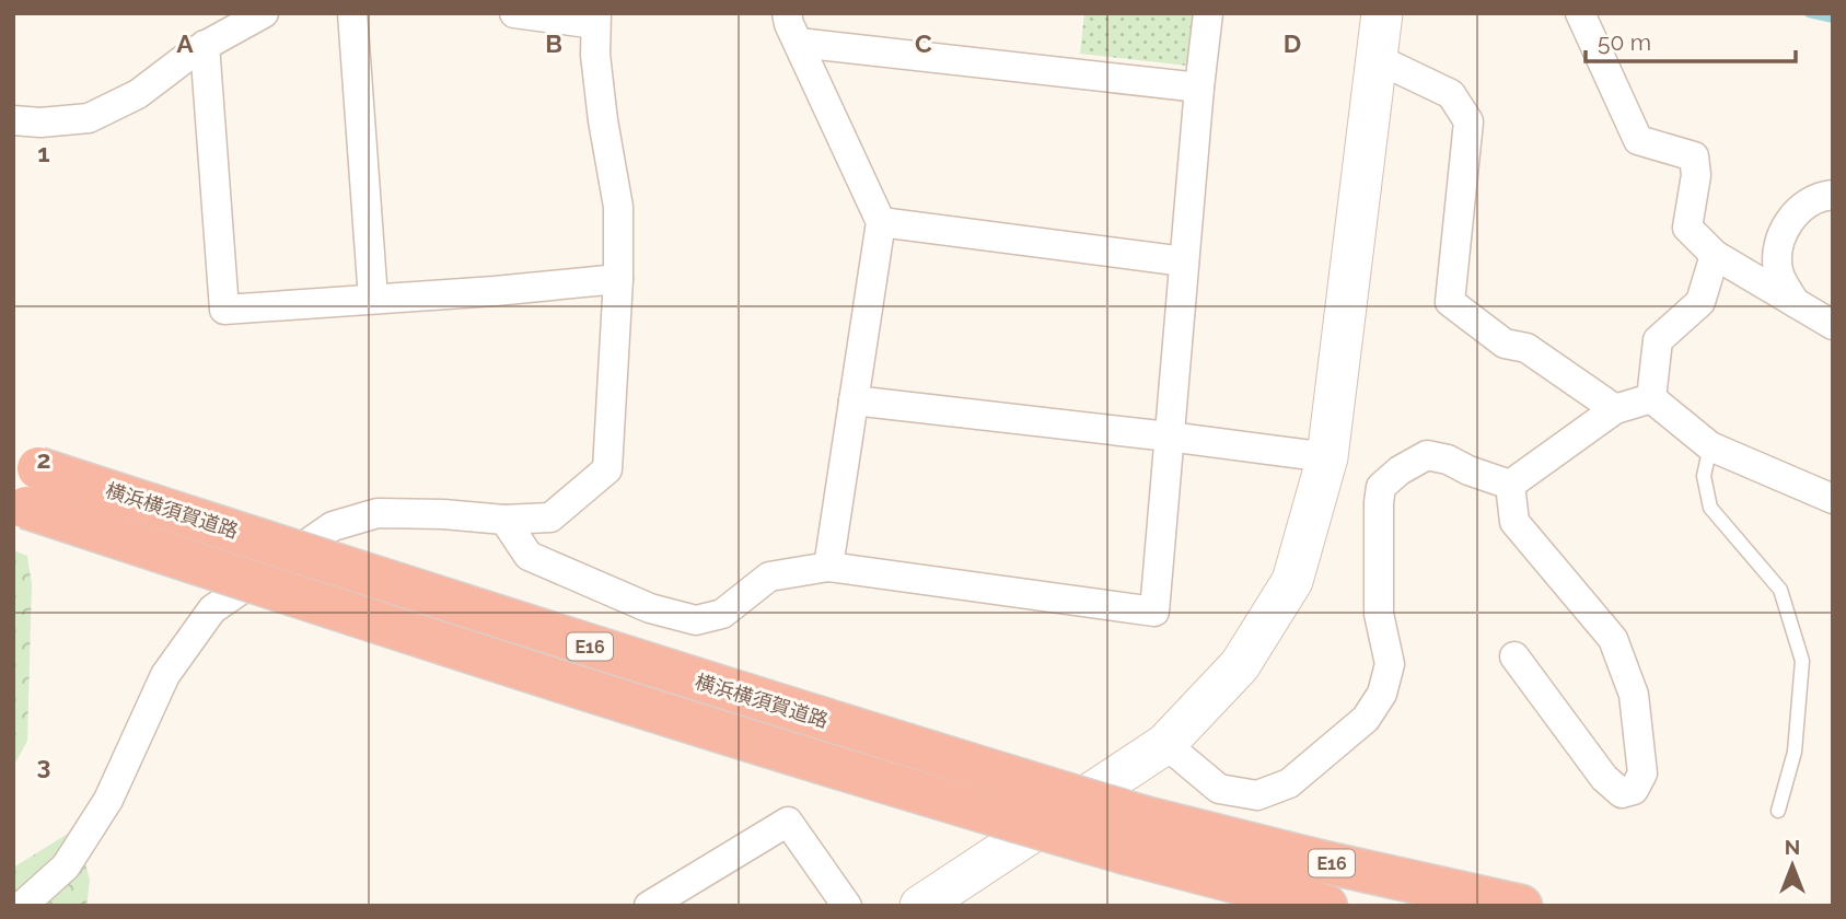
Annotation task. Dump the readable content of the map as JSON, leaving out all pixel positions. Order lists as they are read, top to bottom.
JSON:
{
  "streets": {
    "highway": ["横浜横須賀道路", "E16"]
  },
  "scale_bar": "50 m",
  "north": "top",
  "grid": {
    "columns": [
      "A",
      "B",
      "C",
      "D"
    ],
    "rows": ["1", "2", "3"]
  }
}
